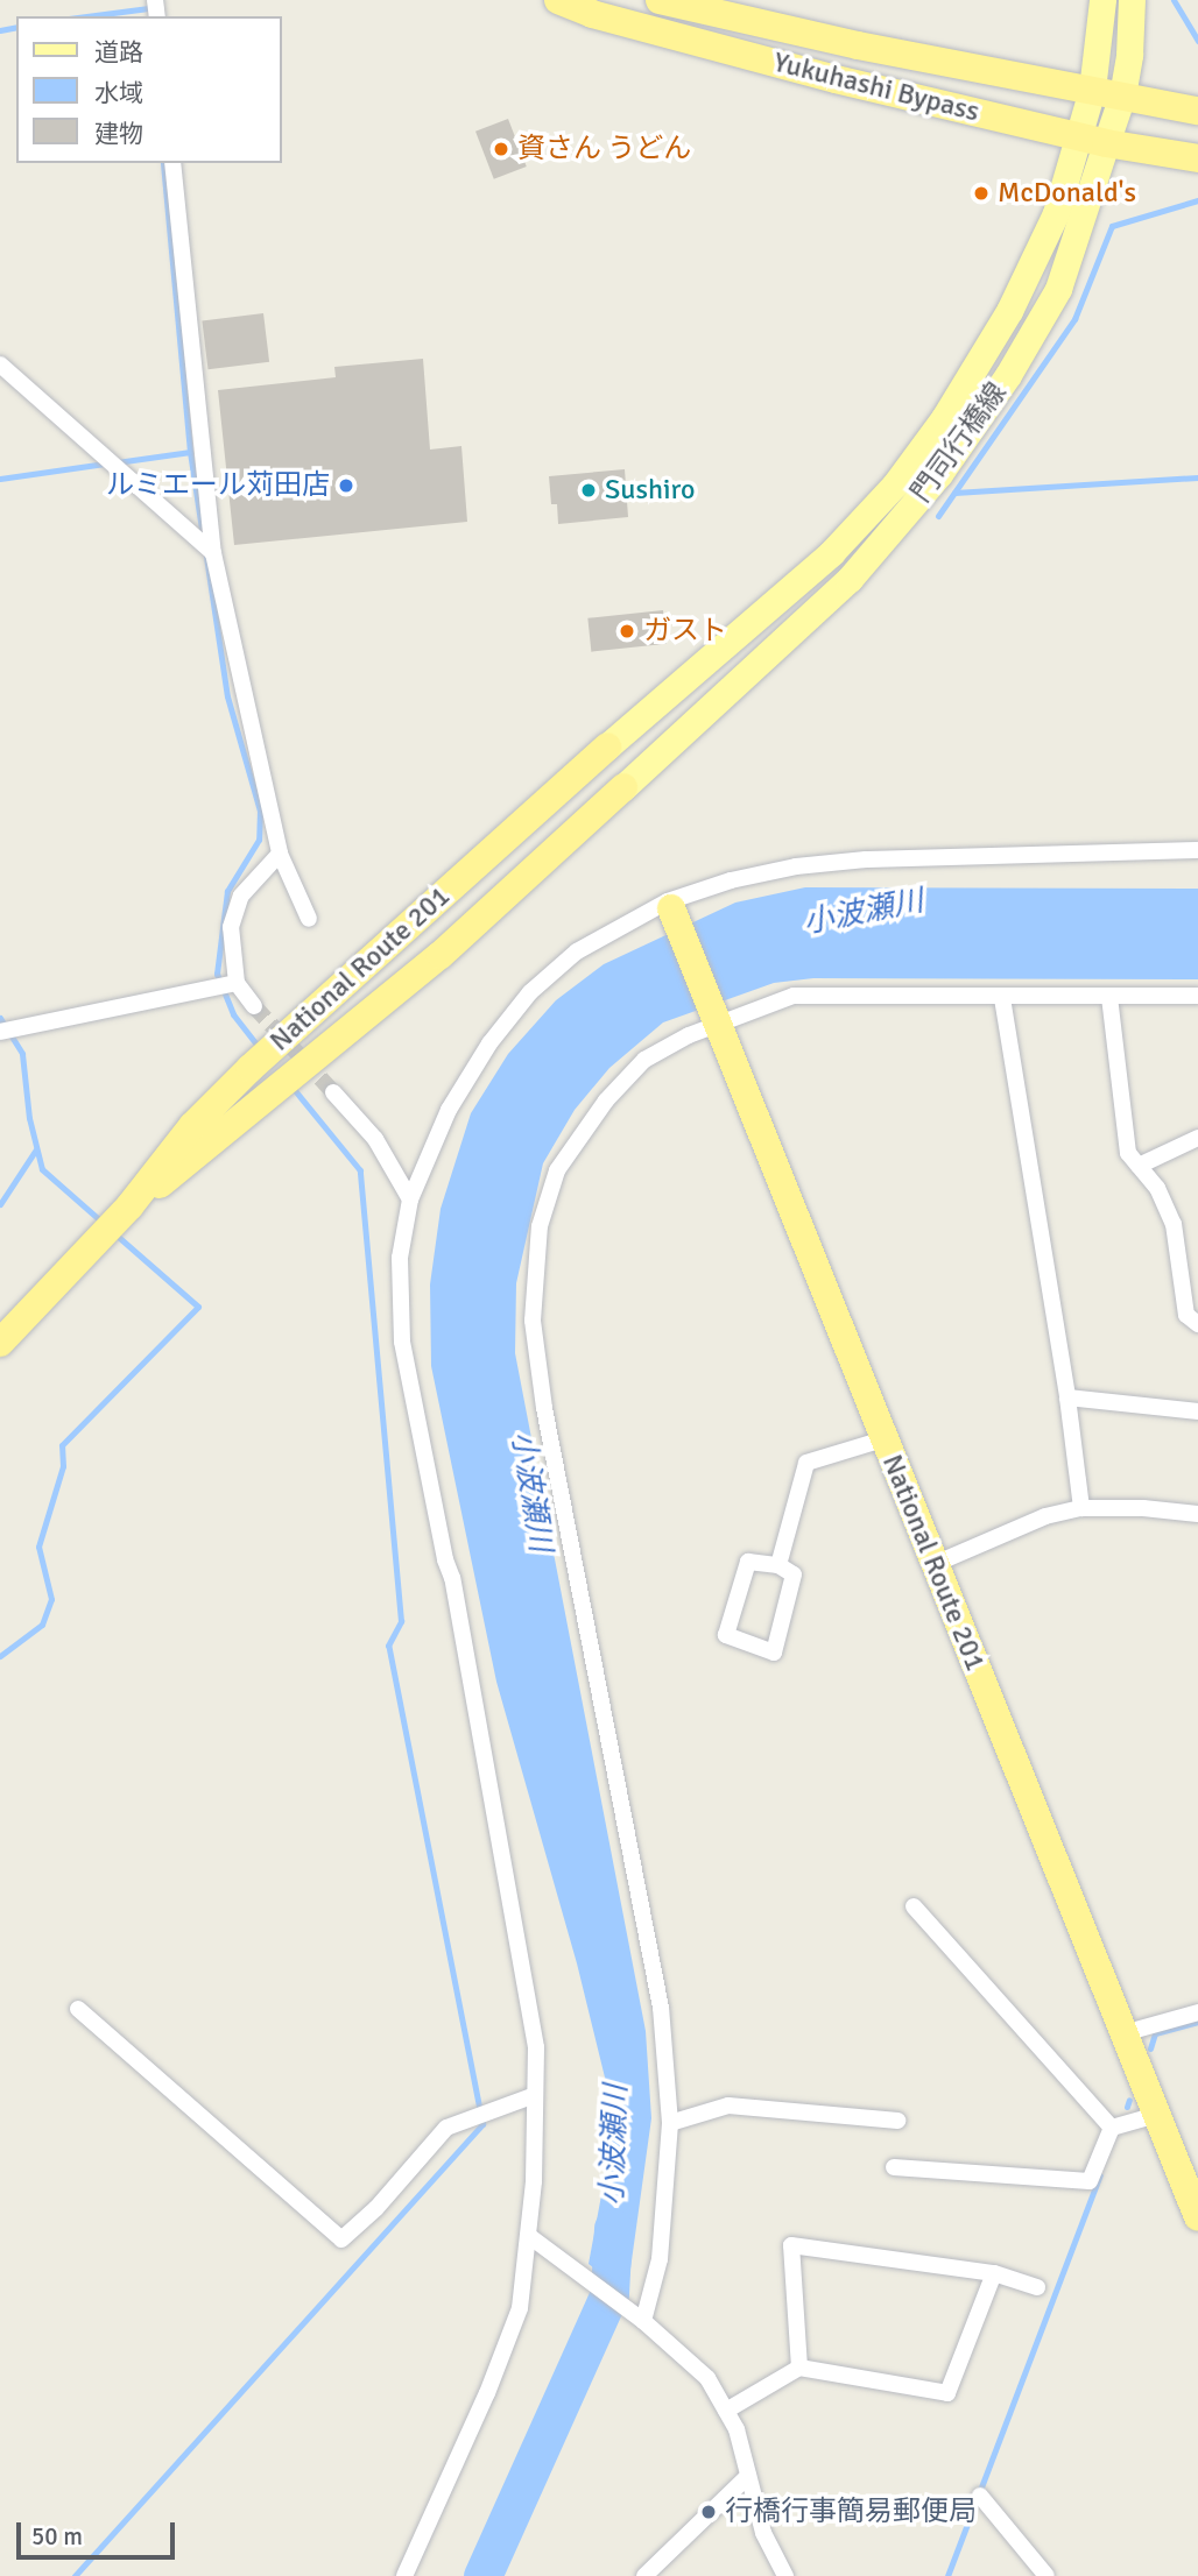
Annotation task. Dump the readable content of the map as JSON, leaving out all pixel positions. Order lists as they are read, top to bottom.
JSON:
{
  "streets": {
    "highway": ["Yukuhashi Bypass", "National Route 201"],
    "main road": ["門司行橋線"]
  },
  "crossings": [
    ["Yukuhashi Bypass", "門司行橋線"],
    ["門司行橋線", "National Route 201"]
  ],
  "water": ["小波瀬川"],
  "places": [
    "資さん うどん",
    "McDonald's",
    "ルミエール苅田店",
    "Sushiro",
    "ガスト",
    "行橋行事簡易郵便局"
  ],
  "legend": ["道路", "水域", "建物"],
  "scale_bar": "50 m"
}
